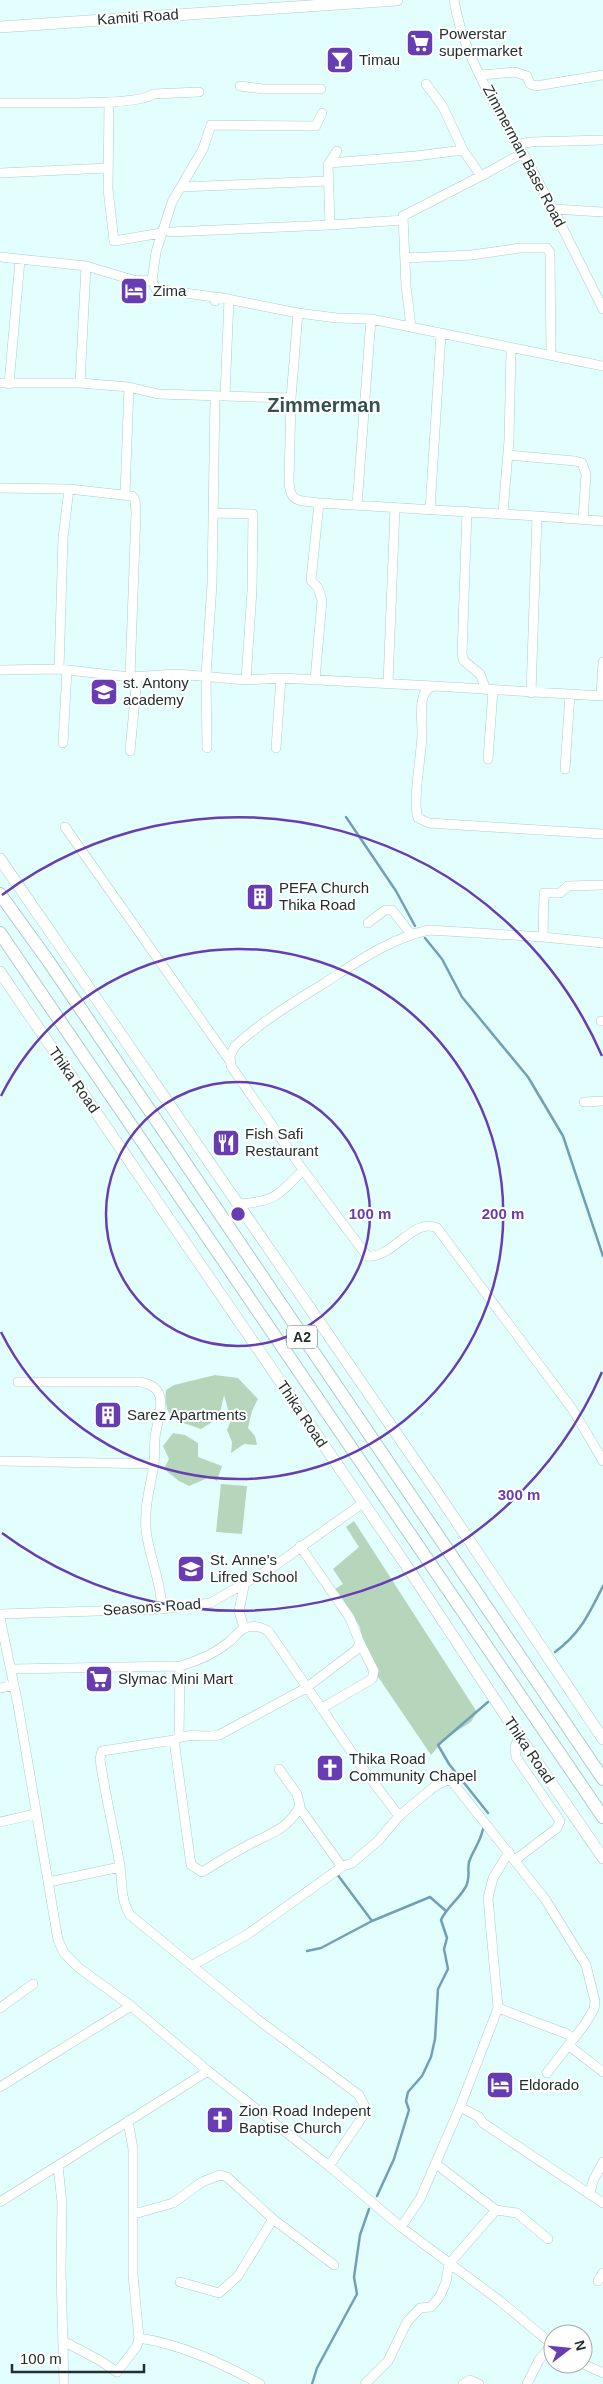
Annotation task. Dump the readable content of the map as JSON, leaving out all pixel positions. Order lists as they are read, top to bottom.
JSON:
{
  "streets": {
    "highway": ["Thika Road", "A2"],
    "main road": ["Kamiti Road"],
    "street": ["Zimmerman Base Road", "Seasons Road"]
  },
  "crossings": [
    ["Thika Road", "Seasons Road"]
  ],
  "districts": ["Zimmerman"],
  "places": {
    "supermarket": ["Powerstar supermarket", "Slymac Mini Mart"],
    "bar": ["Timau"],
    "hotel": ["Zima", "Eldorado"],
    "school or university": ["st. Antony academy", "St. Anne's Lifred School"],
    "building": ["PEFA Church Thika Road", "Sarez Apartments"],
    "restaurant": ["Fish Safi Restaurant"],
    "church": ["Thika Road Community Chapel", "Zion Road Indepent Baptise Church"]
  },
  "scale_bar": "100 m",
  "north": "right",
  "rings": ["100 m", "200 m", "300 m"]
}
